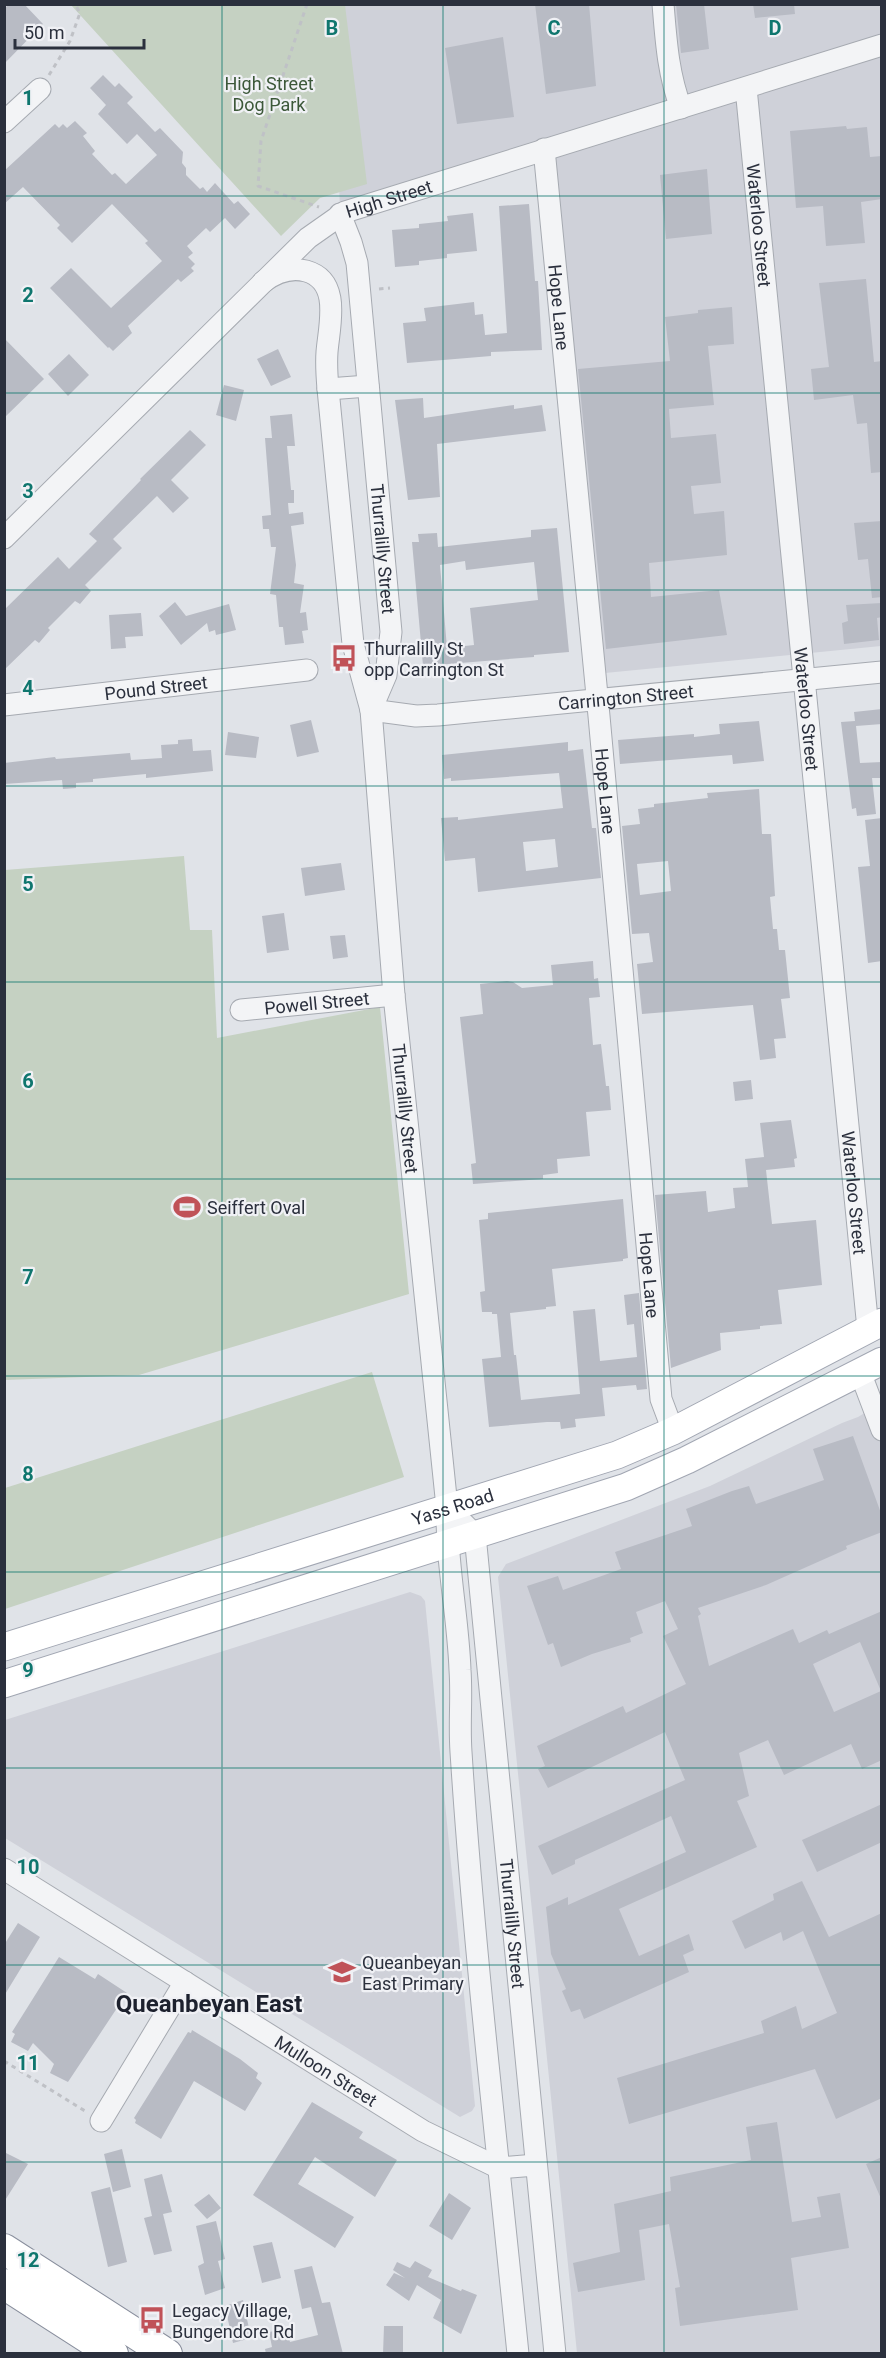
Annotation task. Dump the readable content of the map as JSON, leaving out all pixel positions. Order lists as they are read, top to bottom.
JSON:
{
  "streets": {
    "main road": ["Yass Road"],
    "street": [
      "High Street",
      "Waterloo Street",
      "Hope Lane",
      "Thurralilly Street",
      "Pound Street",
      "Carrington Street",
      "Powell Street",
      "Mulloon Street"
    ]
  },
  "crossings": [
    ["High Street", "Waterloo Street"],
    ["High Street", "Hope Lane"],
    ["High Street", "Thurralilly Street"],
    ["Waterloo Street", "Carrington Street"],
    ["Waterloo Street", "Yass Road"],
    ["Hope Lane", "Carrington Street"],
    ["Hope Lane", "Yass Road"],
    ["Thurralilly Street", "Carrington Street"],
    ["Thurralilly Street", "Powell Street"],
    ["Thurralilly Street", "Yass Road"],
    ["Thurralilly Street", "Mulloon Street"]
  ],
  "districts": ["Queanbeyan East"],
  "parks": ["High Street Dog Park"],
  "places": {
    "bus stop": ["Thurralilly St opp Carrington St", "Legacy Village, Bungendore Rd"],
    "sports": ["Seiffert Oval"],
    "school or university": ["Queanbeyan East Primary"]
  },
  "scale_bar": "50 m",
  "grid": {
    "columns": ["B", "C", "D"],
    "rows": [
      "1",
      "2",
      "3",
      "4",
      "5",
      "6",
      "7",
      "8",
      "9",
      "10",
      "11",
      "12"
    ]
  }
}
